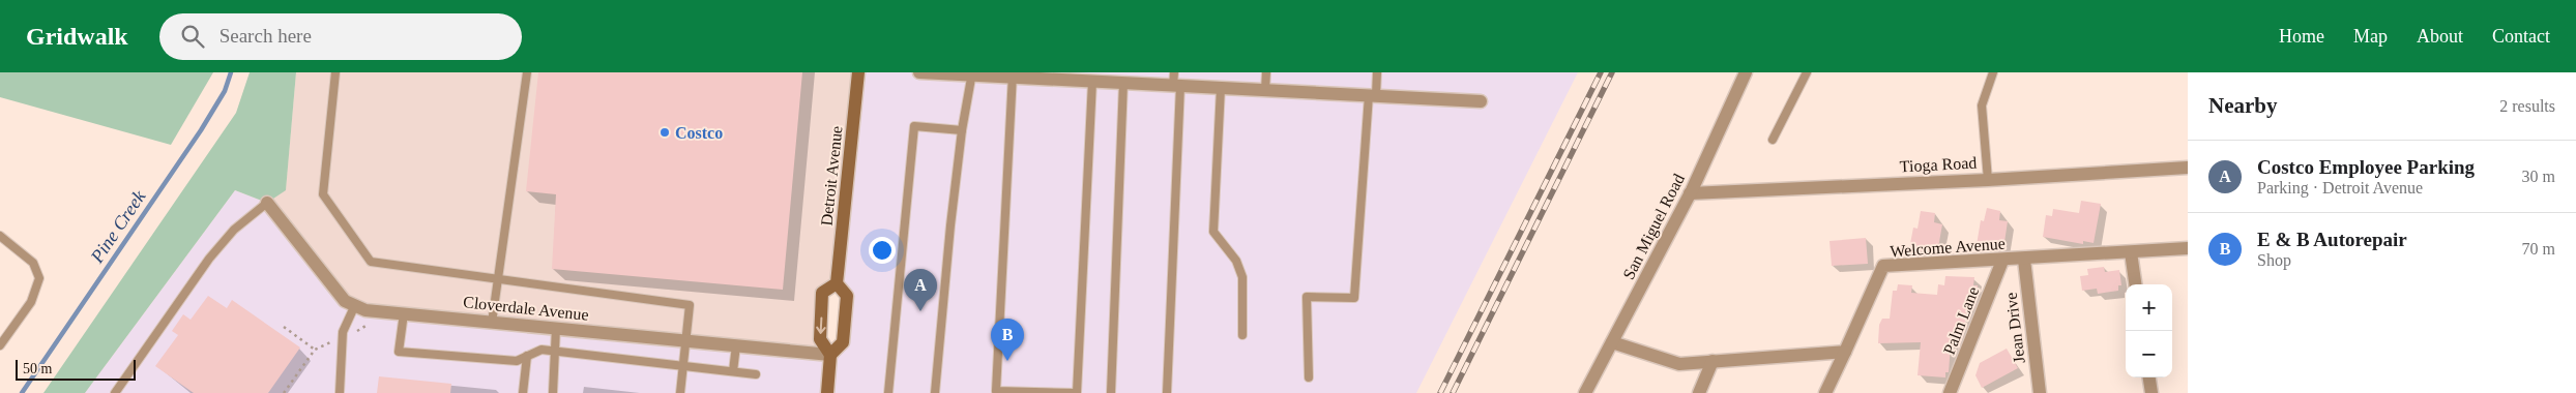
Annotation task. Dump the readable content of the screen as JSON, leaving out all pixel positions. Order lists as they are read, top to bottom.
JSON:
{
  "streets": {
    "street": [
      "Tioga Road",
      "Detroit Avenue",
      "San Miguel Road",
      "Welcome Avenue",
      "Cloverdale Avenue",
      "Palm Lane",
      "Jean Drive"
    ]
  },
  "crossings": [
    ["Tioga Road", "San Miguel Road"],
    ["Detroit Avenue", "Cloverdale Avenue"],
    ["Welcome Avenue", "Palm Lane"],
    ["Welcome Avenue", "Jean Drive"]
  ],
  "water": ["Pine Creek"],
  "places": ["Costco"],
  "scale_bar": "50 m",
  "page": {
    "header": "Gridwalk",
    "search": "Search here",
    "nav": [
      "Home",
      "Map",
      "About",
      "Contact"
    ],
    "heading": ["Nearby", "2 results"],
    "list": [
      {
        "mark": "A",
        "name": "Costco Employee Parking",
        "note": "Parking · Detroit Avenue",
        "value": "30 m"
      },
      {
        "mark": "B",
        "name": "E & B Autorepair",
        "note": "Shop",
        "value": "70 m"
      }
    ],
    "pins": ["A", "B"],
    "map_buttons": ["+", "−"],
    "scale": "50 m"
  }
}
